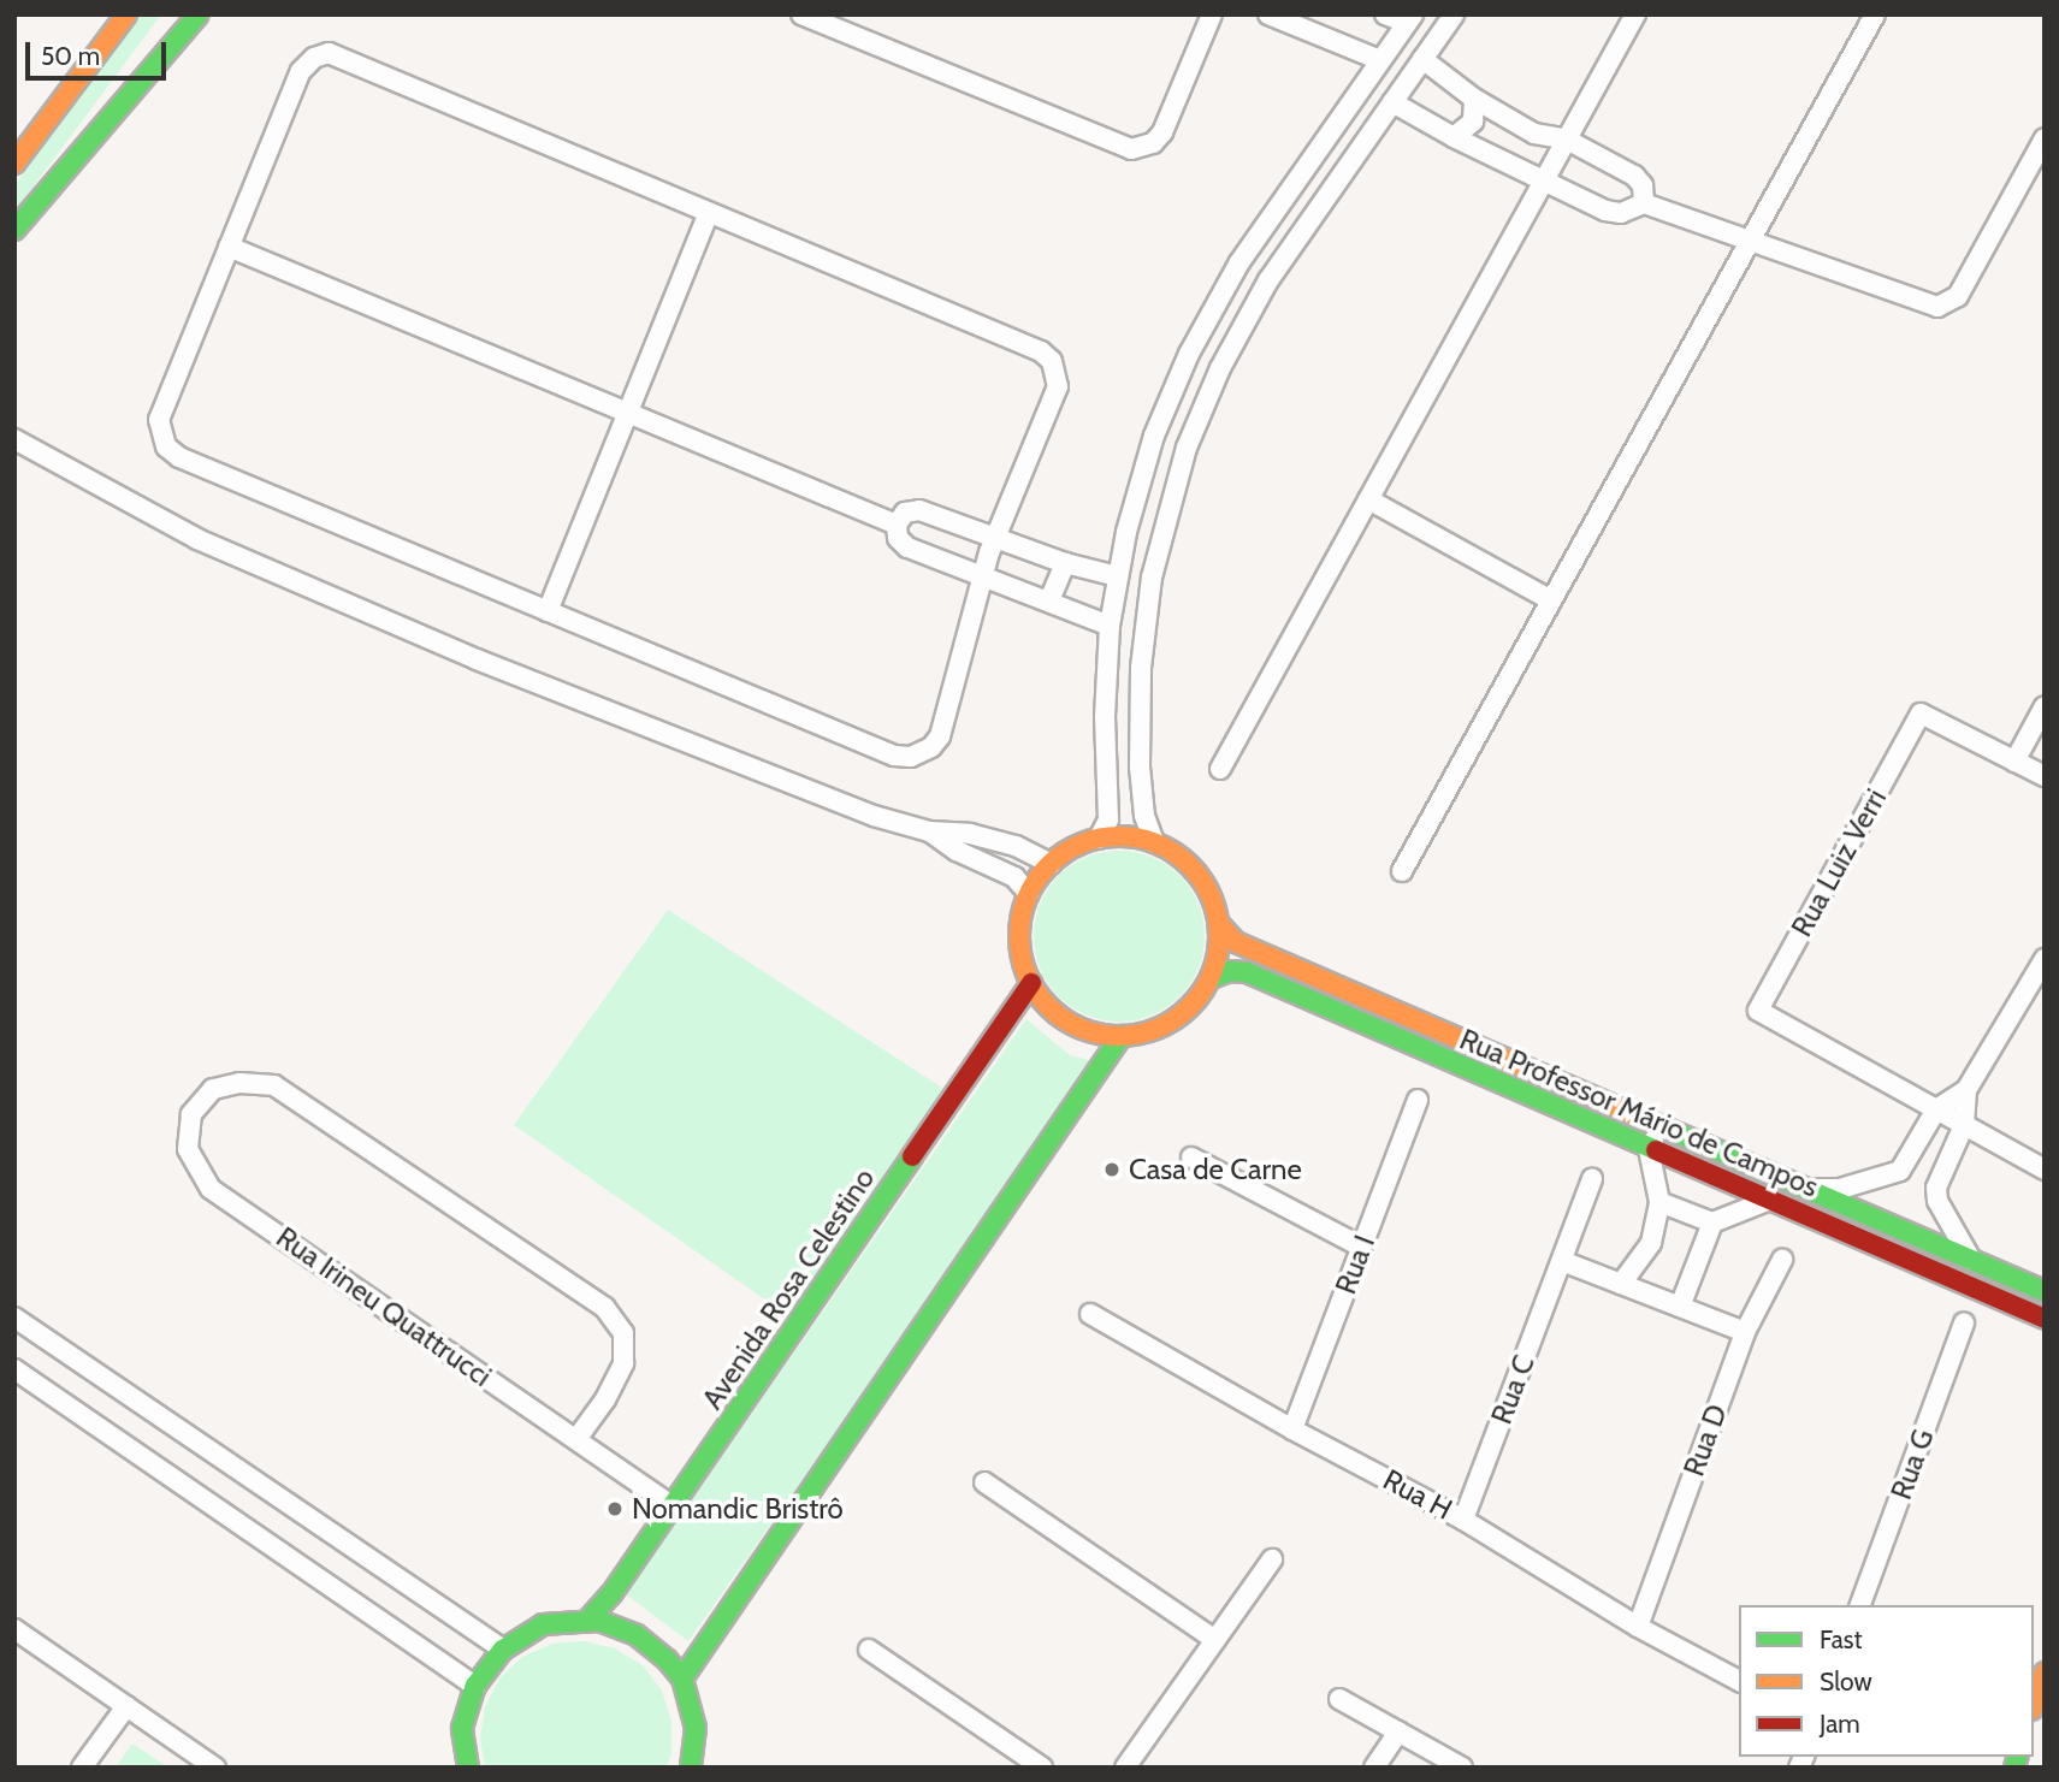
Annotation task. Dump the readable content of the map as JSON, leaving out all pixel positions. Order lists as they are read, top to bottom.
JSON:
{
  "streets": {
    "main road": ["Rua Professor Mário de Campos", "Avenida Rosa Celestino"],
    "street": [
      "Rua Luiz Verri",
      "Rua I",
      "Rua Irineu Quattrucci",
      "Rua C",
      "Rua D",
      "Rua G",
      "Rua H"
    ]
  },
  "crossings": [
    ["Rua Professor Mário de Campos", "Avenida Rosa Celestino"],
    ["Rua I", "Rua H"],
    ["Avenida Rosa Celestino", "Rua Irineu Quattrucci"],
    ["Rua C", "Rua H"],
    ["Rua D", "Rua H"]
  ],
  "places": ["Casa de Carne", "Nomandic Bristrô"],
  "legend": ["Fast", "Slow", "Jam"],
  "scale_bar": "50 m"
}
